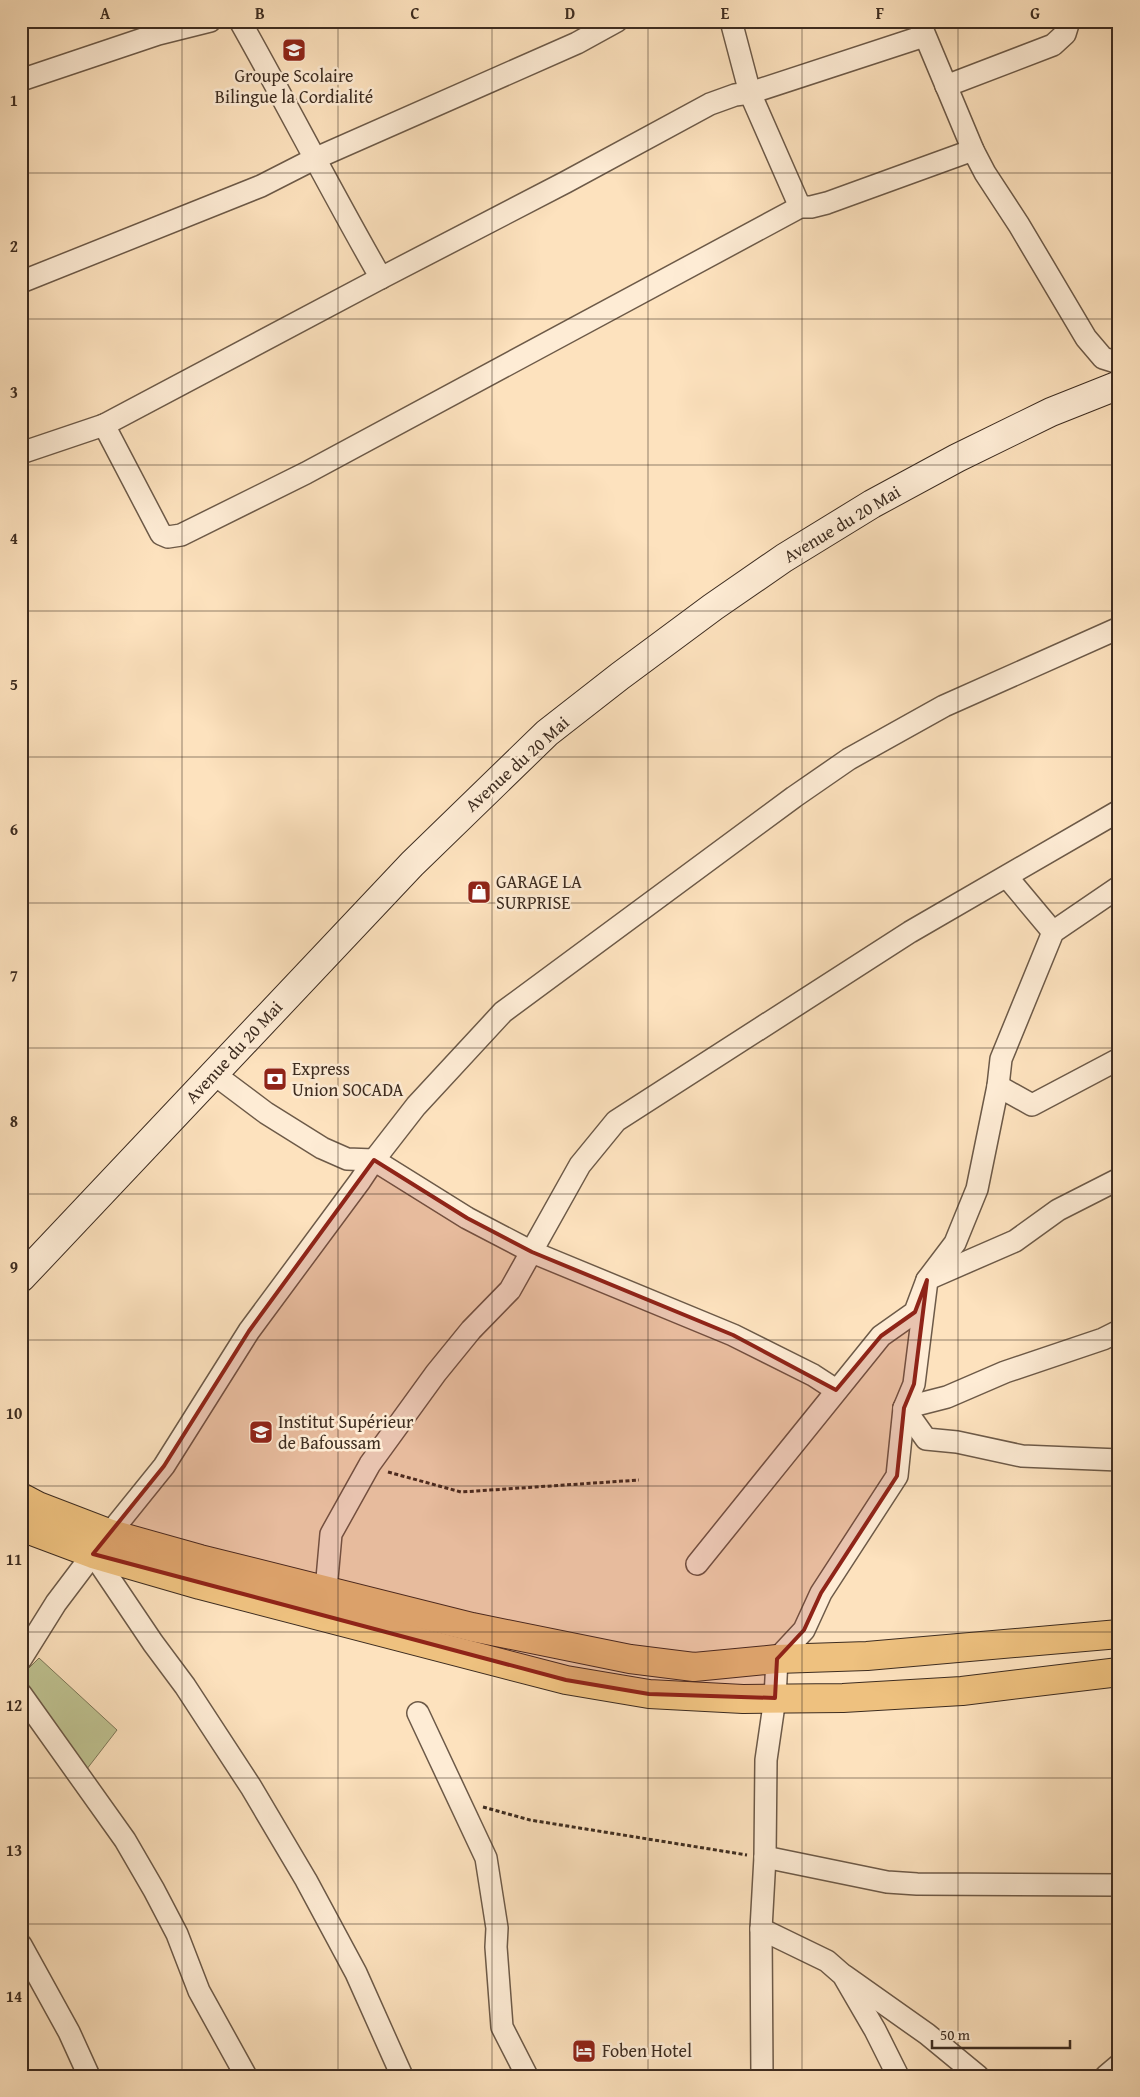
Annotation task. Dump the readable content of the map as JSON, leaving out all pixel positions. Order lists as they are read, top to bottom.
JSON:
{
  "streets": {
    "main road": ["Avenue du 20 Mai"]
  },
  "places": {
    "school or university": ["Groupe Scolaire Bilingue la Cordialité", "Institut Supérieur de Bafoussam"],
    "shop": ["GARAGE LA SURPRISE"],
    "bank": ["Express Union SOCADA"],
    "hotel": ["Foben Hotel"]
  },
  "scale_bar": "50 m",
  "grid": {
    "columns": [
      "A",
      "B",
      "C",
      "D",
      "E",
      "F",
      "G"
    ],
    "rows": [
      "1",
      "2",
      "3",
      "4",
      "5",
      "6",
      "7",
      "8",
      "9",
      "10",
      "11",
      "12",
      "13",
      "14"
    ]
  }
}
